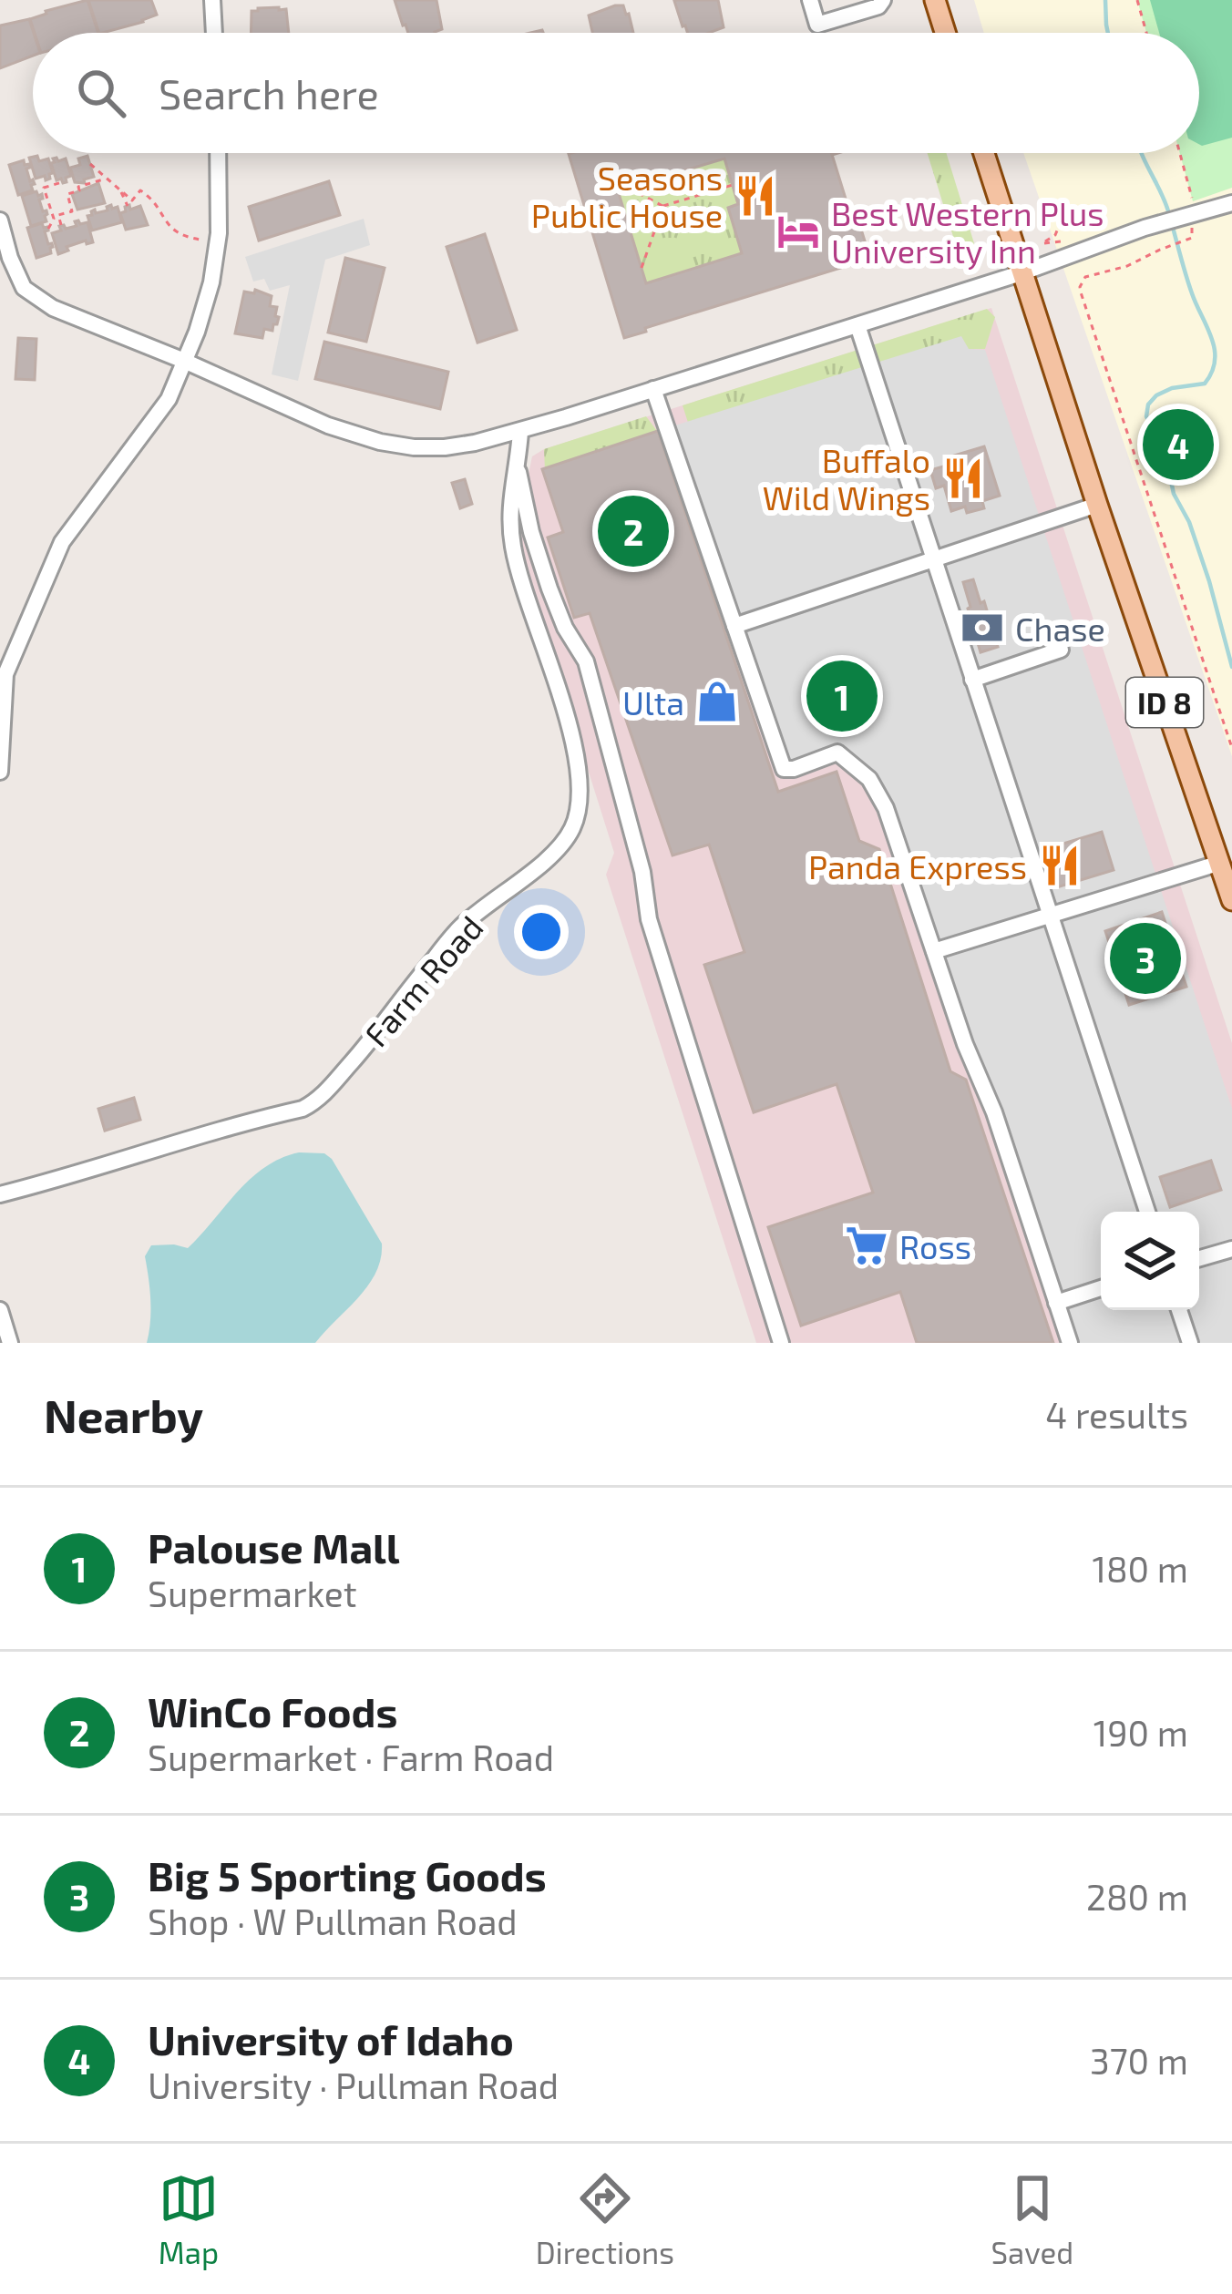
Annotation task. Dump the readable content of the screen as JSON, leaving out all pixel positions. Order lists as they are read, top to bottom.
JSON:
{
  "streets": {
    "main road": ["ID 8"],
    "street": ["Farm Road"]
  },
  "places": {
    "restaurant": ["Seasons Public House", "Buffalo Wild Wings", "Panda Express"],
    "hotel": ["Best Western Plus University Inn"],
    "bank": ["Chase"],
    "shop": ["Ulta"],
    "supermarket": ["Ross"]
  },
  "page": {
    "search": "Search here",
    "pins": [
      "4",
      "2",
      "1",
      "3"
    ],
    "heading": ["Nearby", "4 results"],
    "list": [
      {
        "mark": "1",
        "name": "Palouse Mall",
        "note": "Supermarket",
        "value": "180 m"
      },
      {
        "mark": "2",
        "name": "WinCo Foods",
        "note": "Supermarket · Farm Road",
        "value": "190 m"
      },
      {
        "mark": "3",
        "name": "Big 5 Sporting Goods",
        "note": "Shop · W Pullman Road",
        "value": "280 m"
      },
      {
        "mark": "4",
        "name": "University of Idaho",
        "note": "University · Pullman Road",
        "value": "370 m"
      }
    ],
    "nav": ["Map", "Directions", "Saved"]
  }
}
